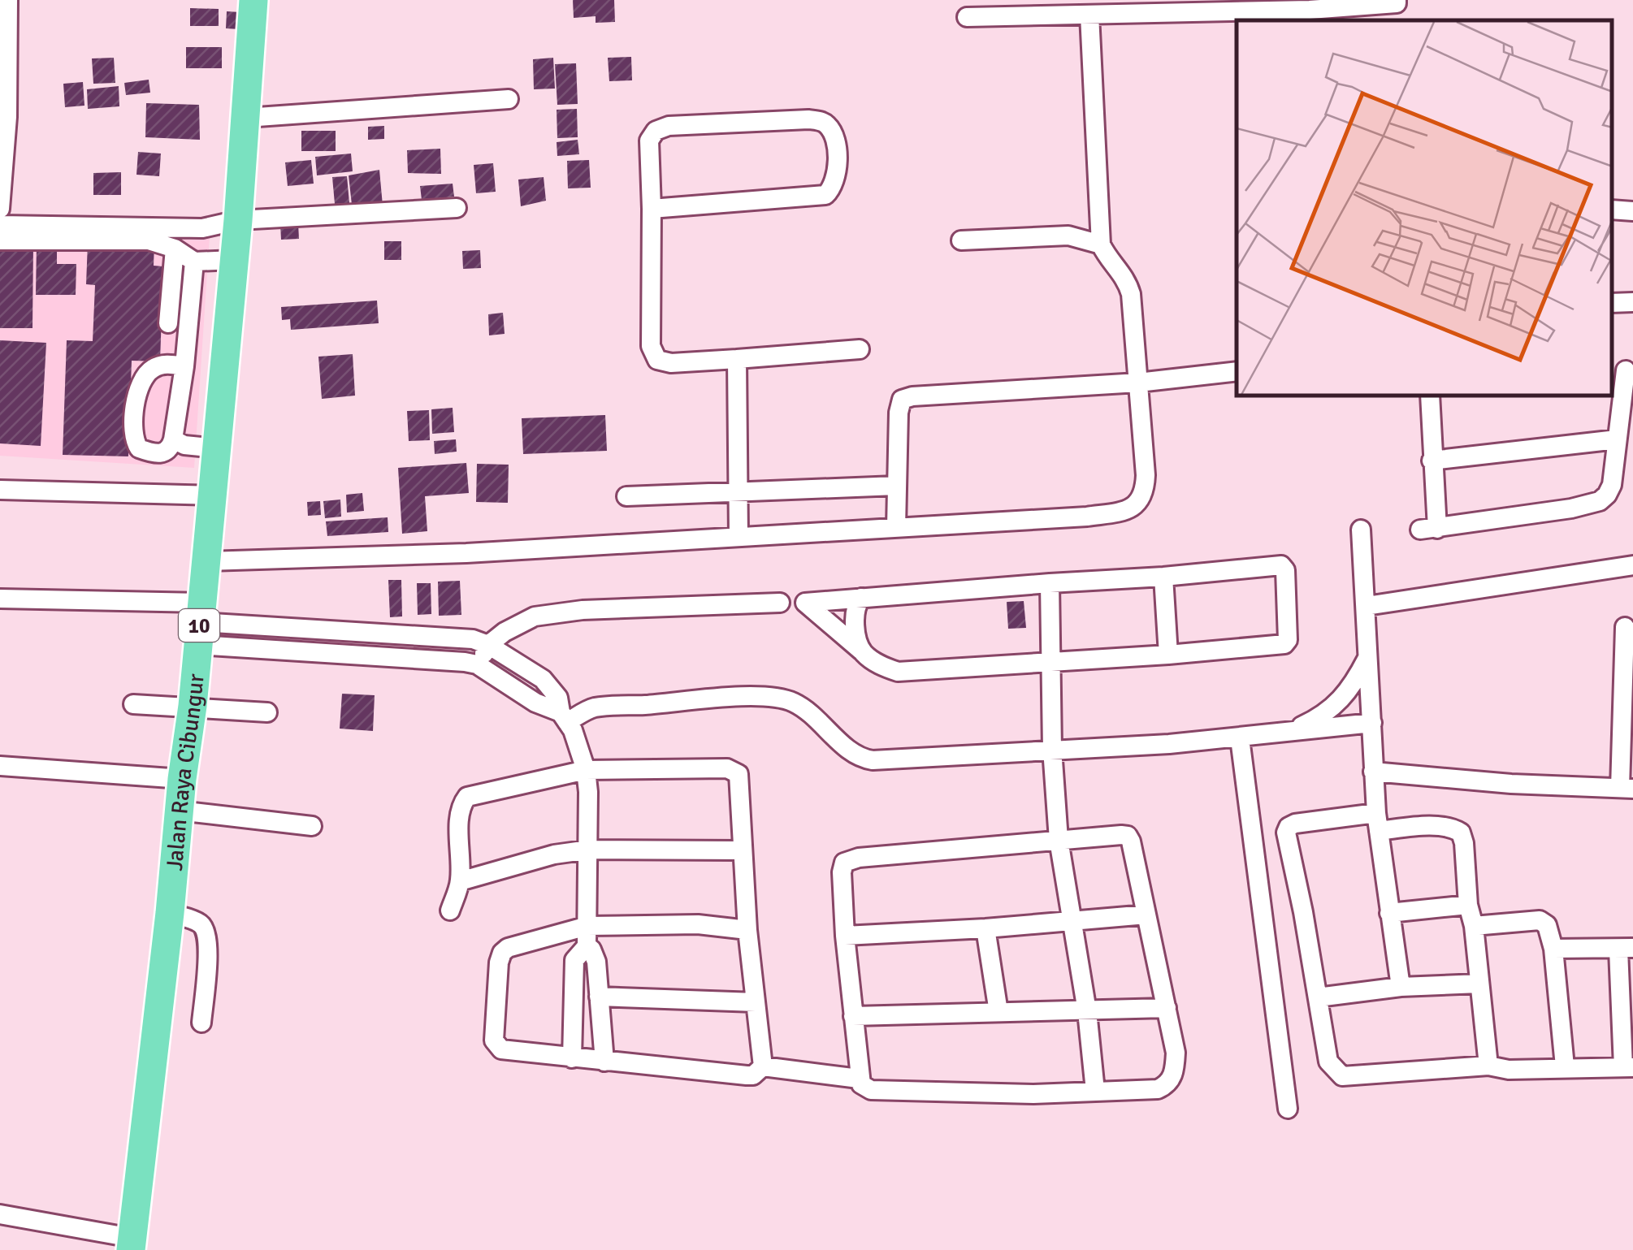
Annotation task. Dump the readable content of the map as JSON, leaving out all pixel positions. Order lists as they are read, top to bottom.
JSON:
{
  "streets": {
    "highway": ["10", "Jalan Raya Cibungur"]
  }
}
